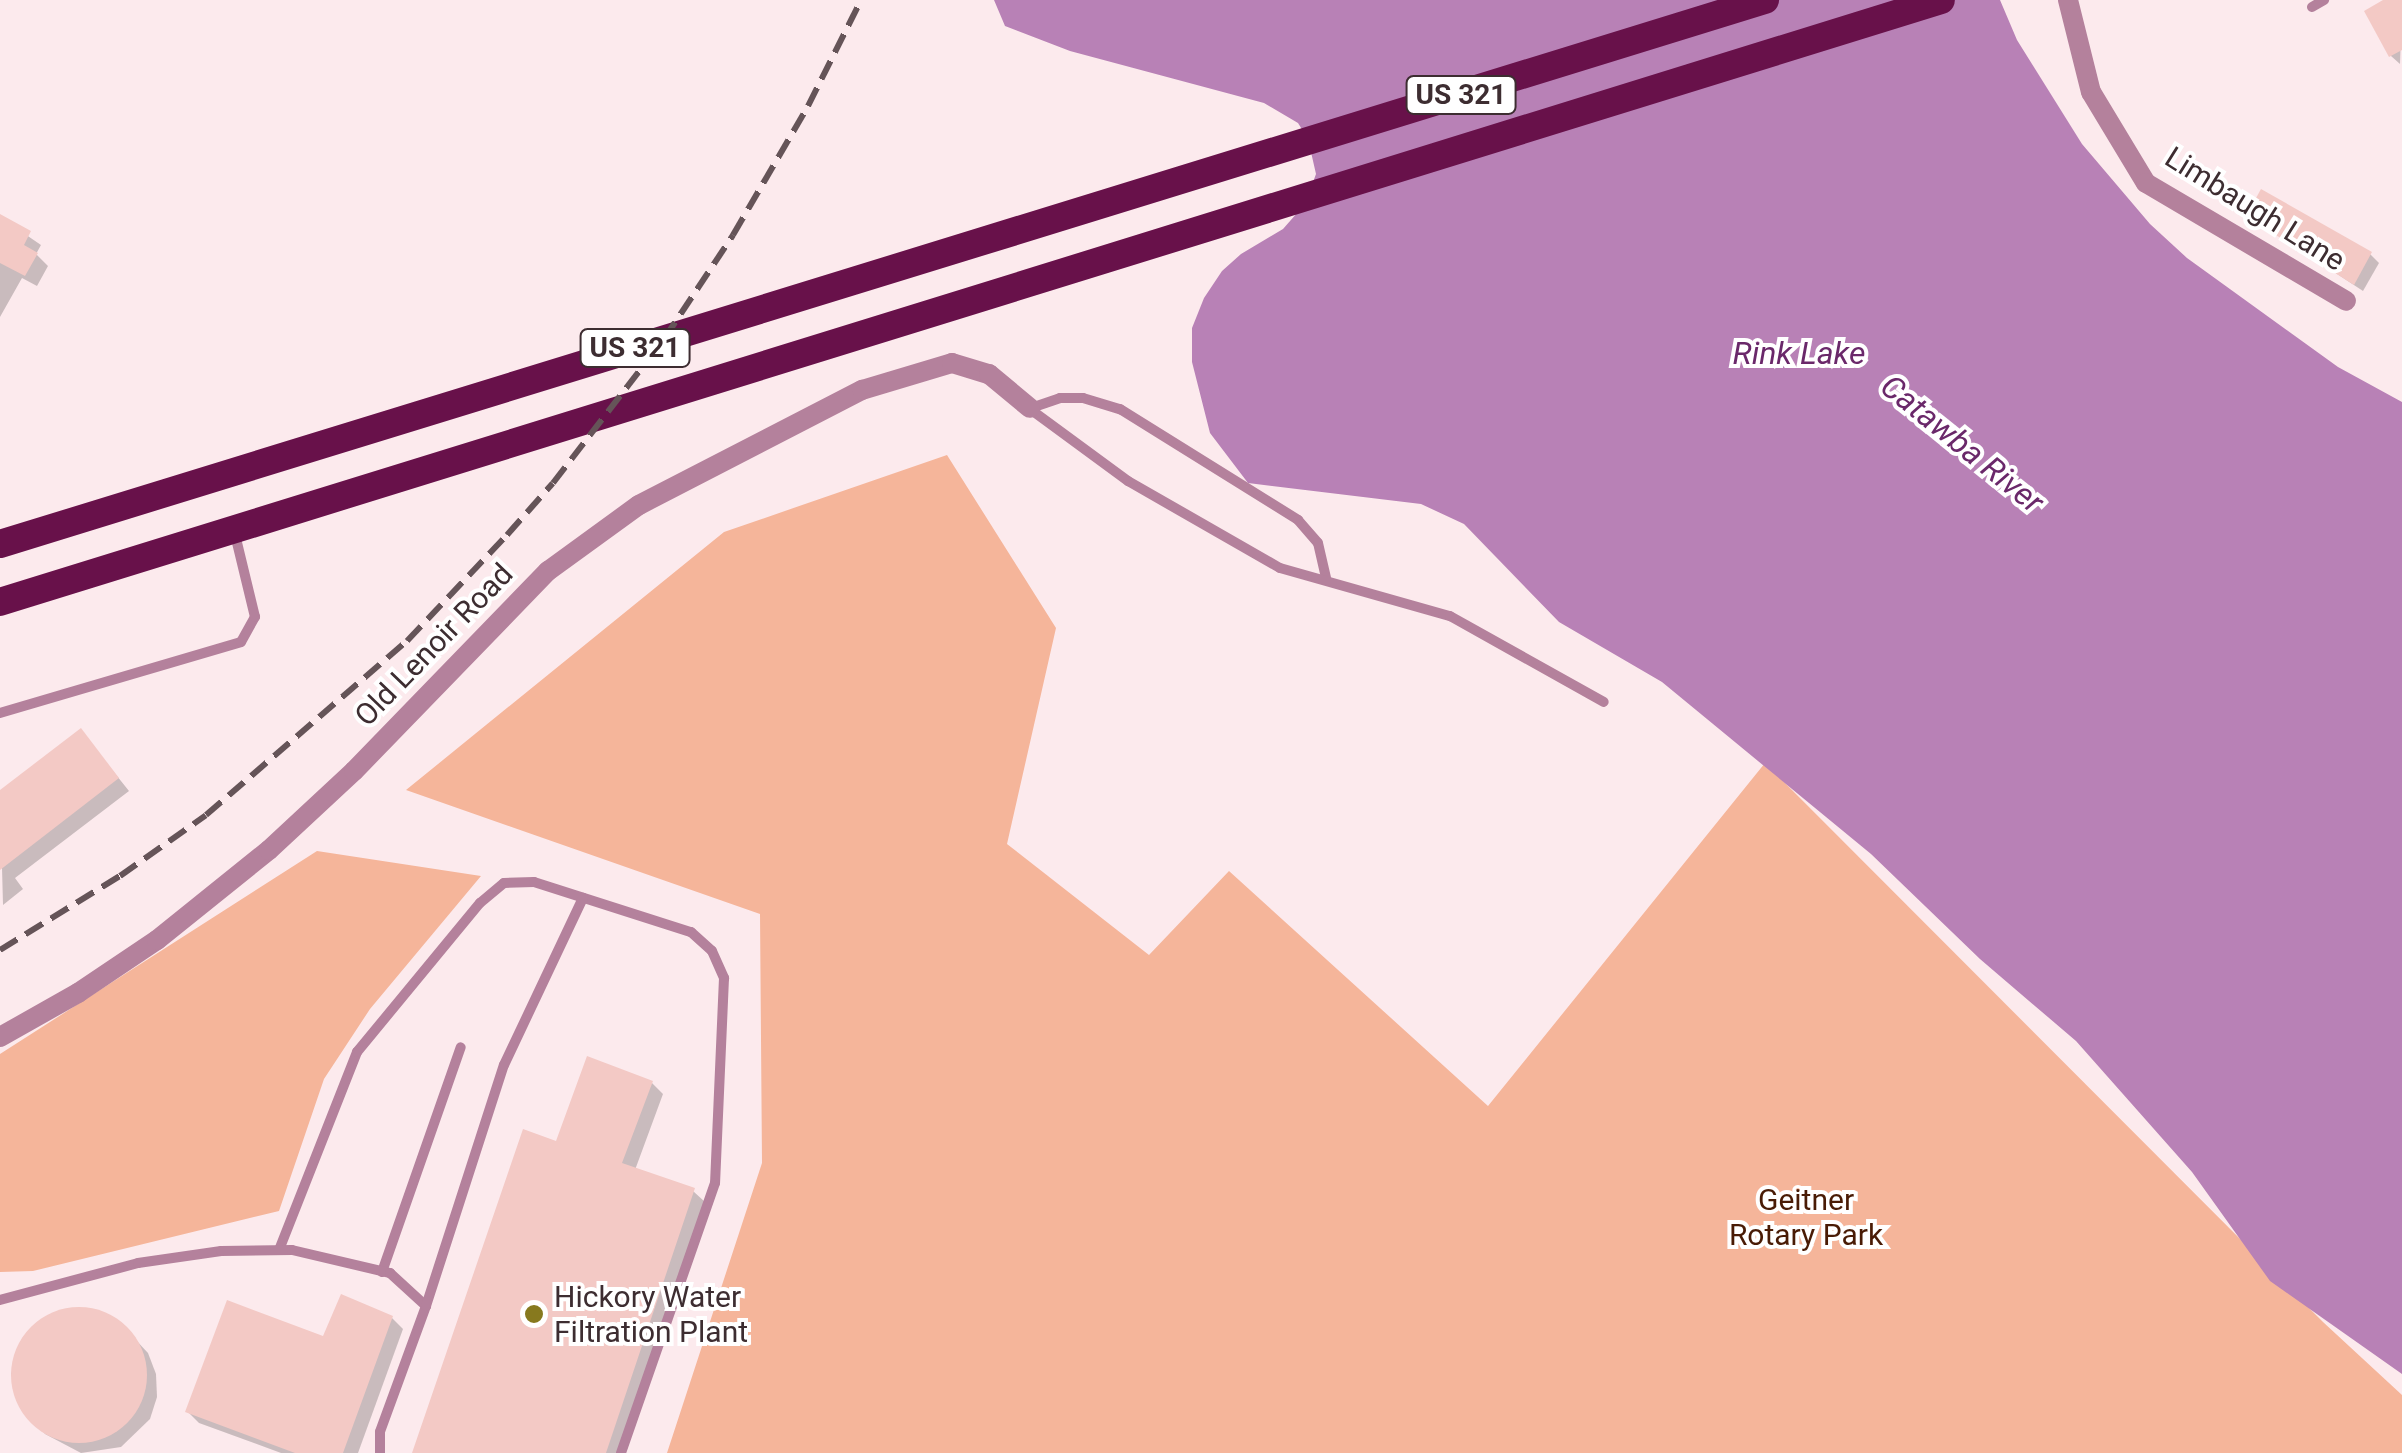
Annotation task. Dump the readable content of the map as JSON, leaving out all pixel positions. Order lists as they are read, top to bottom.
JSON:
{
  "streets": {
    "highway": ["US 321"],
    "street": ["Limbaugh Lane", "Old Lenoir Road"]
  },
  "water": ["Rink Lake", "Catawba River"],
  "parks": ["Geitner Rotary Park"],
  "places": ["Hickory Water Filtration Plant"]
}
